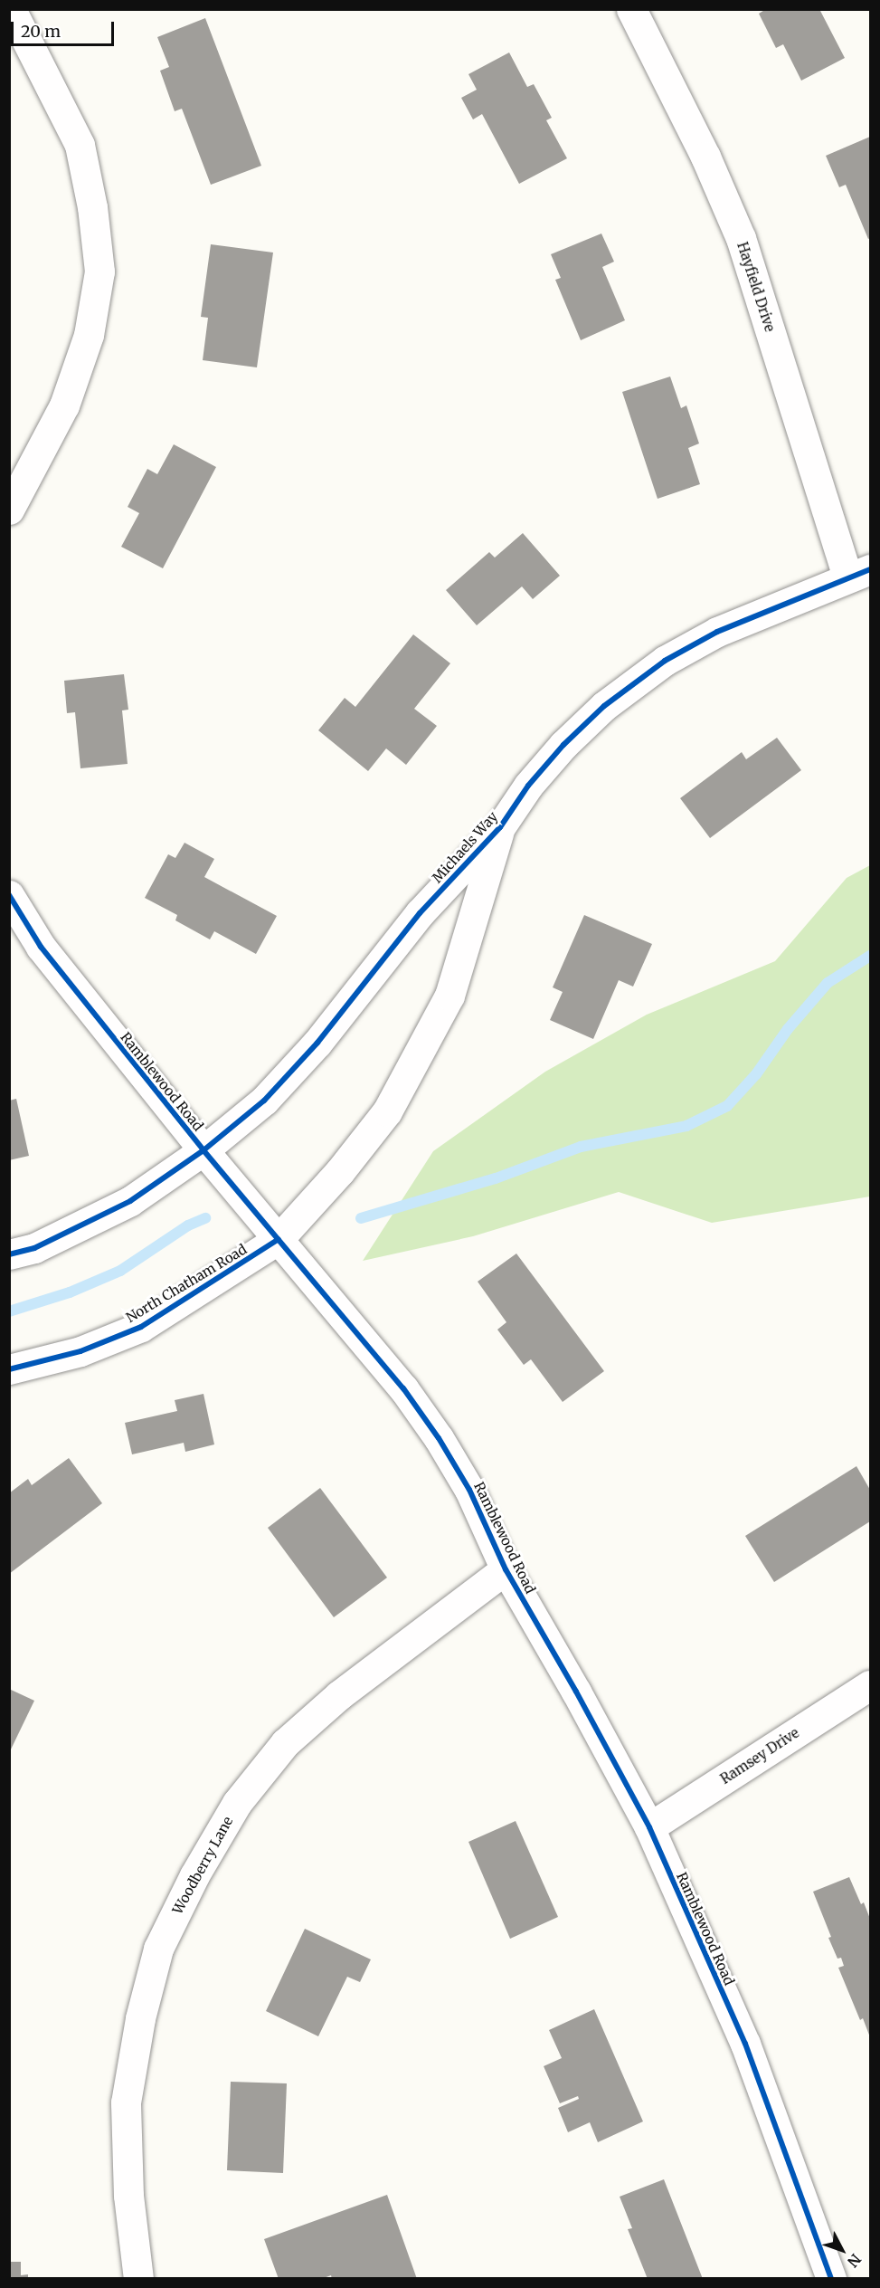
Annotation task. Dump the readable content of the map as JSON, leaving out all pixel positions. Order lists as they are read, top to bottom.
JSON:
{
  "streets": {
    "street": [
      "Hayfield Drive",
      "Michaels Way",
      "Ramblewood Road",
      "North Chatham Road",
      "Ramsey Drive",
      "Woodberry Lane"
    ]
  },
  "crossings": [
    ["Hayfield Drive", "Michaels Way"],
    ["Michaels Way", "Ramblewood Road"],
    ["Michaels Way", "North Chatham Road"],
    ["Ramblewood Road", "North Chatham Road"],
    ["Ramblewood Road", "Ramsey Drive"],
    ["Ramblewood Road", "Woodberry Lane"]
  ],
  "scale_bar": "20 m",
  "north": "bottom right"
}
